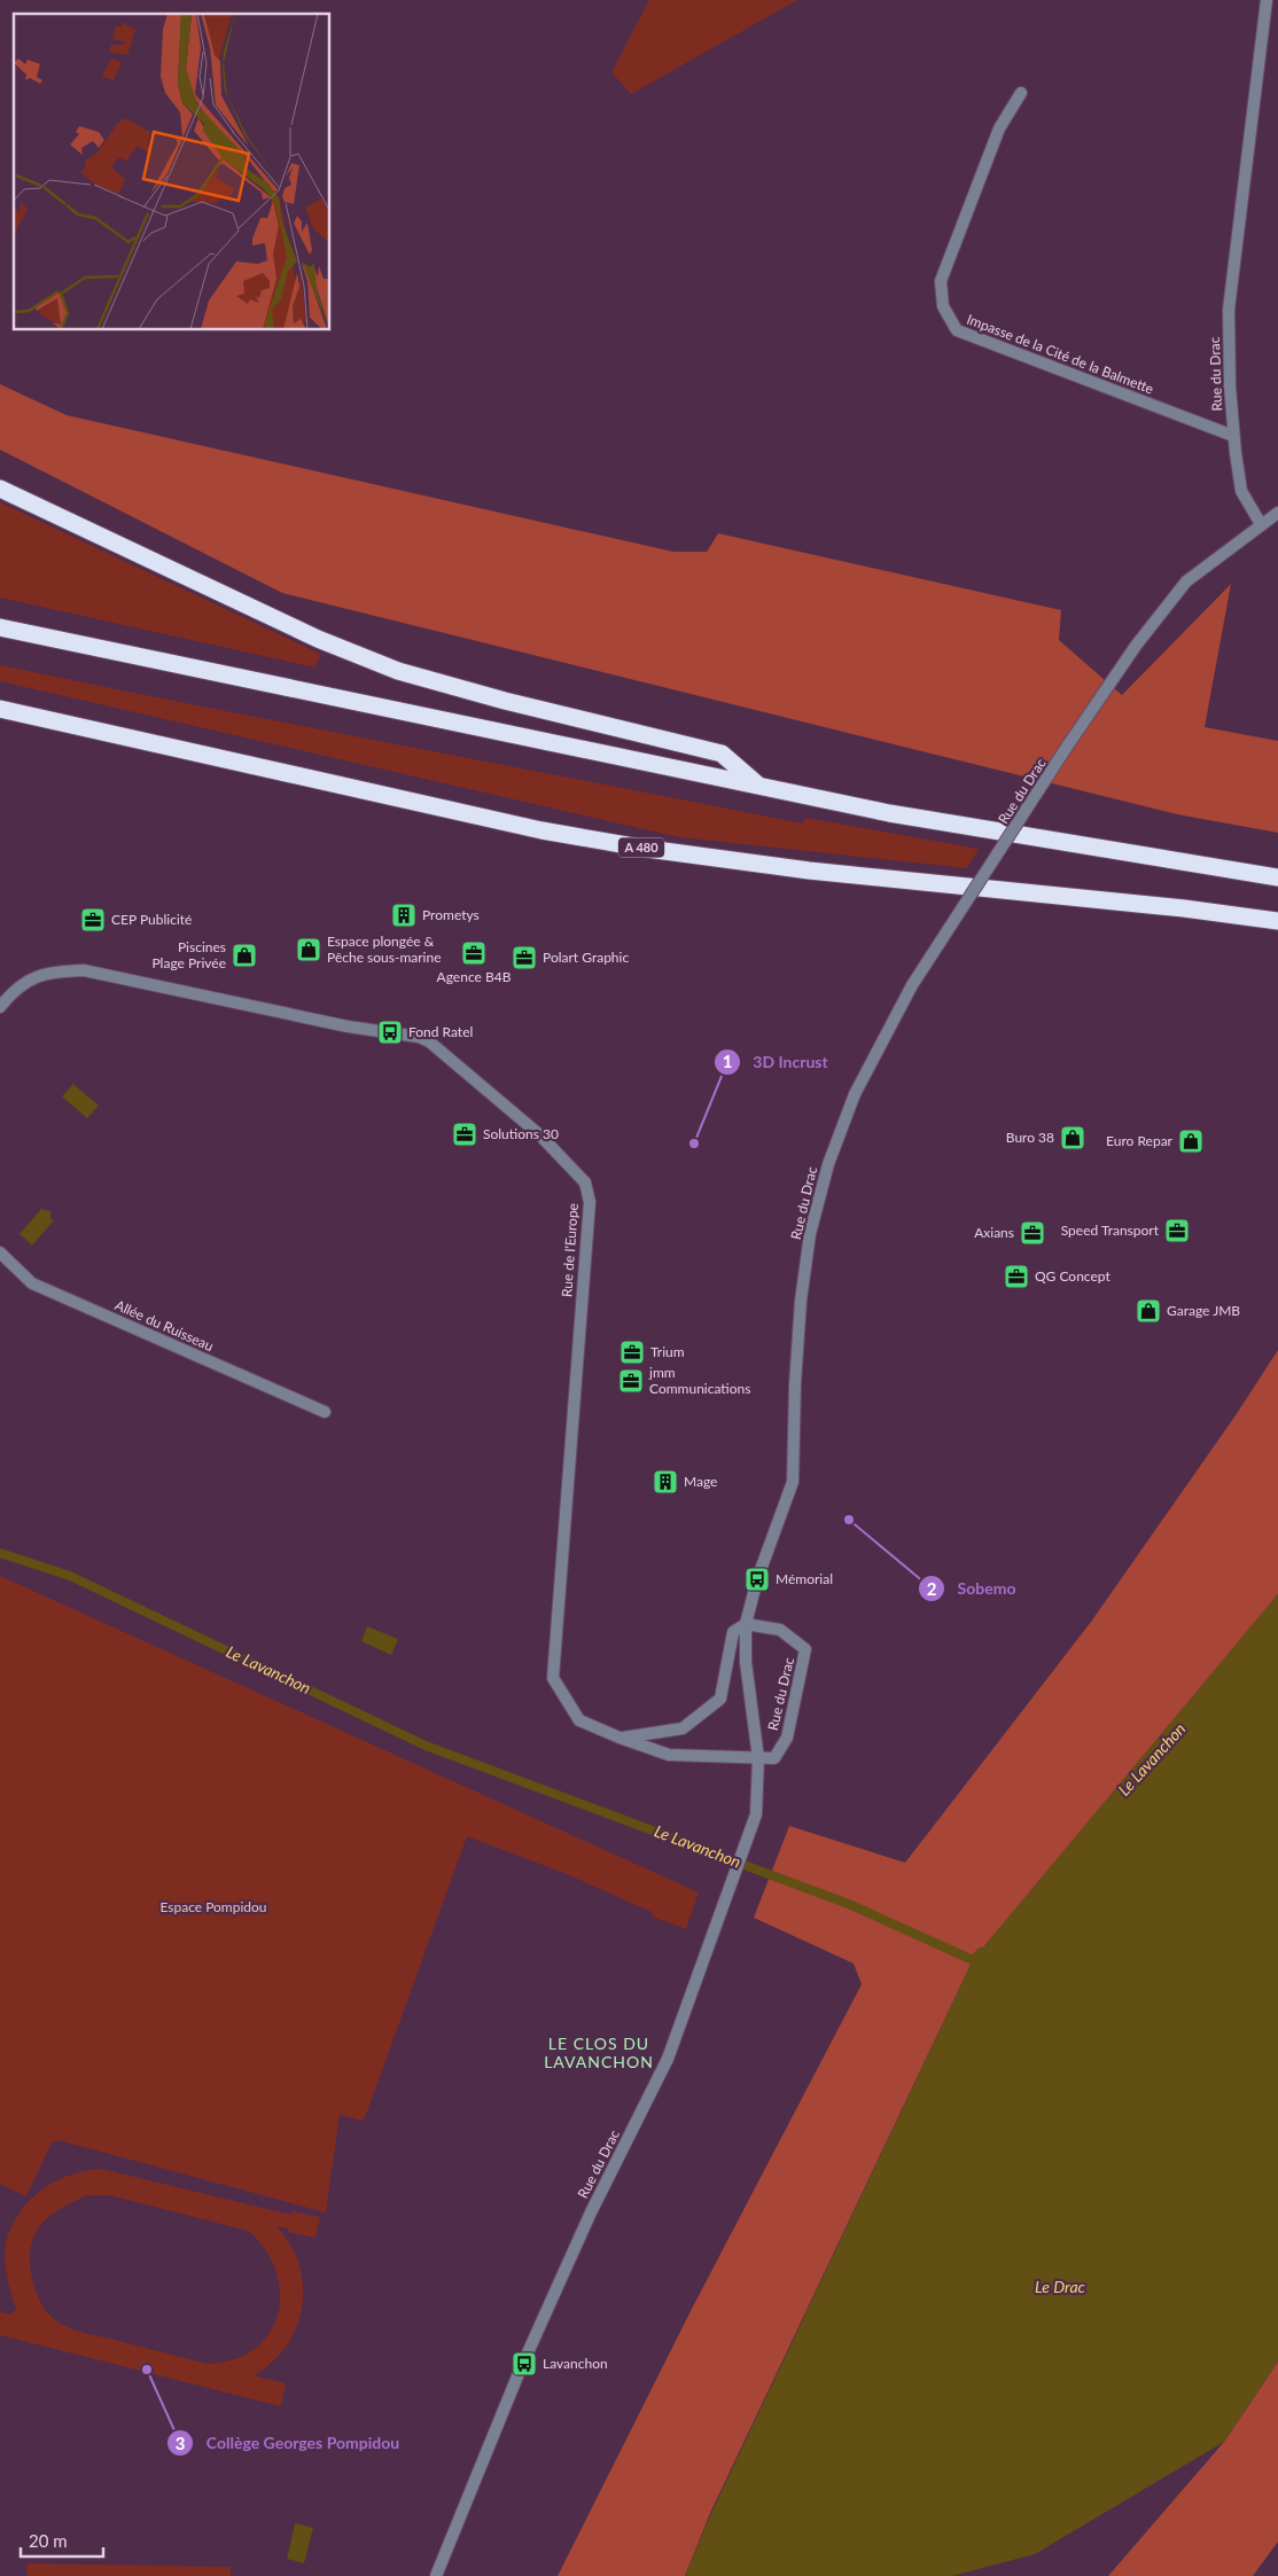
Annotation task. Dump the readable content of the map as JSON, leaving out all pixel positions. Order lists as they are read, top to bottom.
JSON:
{
  "streets": {
    "highway": ["A 480"],
    "street": [
      "Impasse de la Cité de la Balmette",
      "Rue du Drac",
      "Rue de l'Europe",
      "Allée du Ruisseau"
    ]
  },
  "crossings": [
    ["Impasse de la Cité de la Balmette", "Rue du Drac"],
    ["Rue du Drac", "Rue de l'Europe"]
  ],
  "districts": ["LE CLOS DU LAVANCHON"],
  "water": ["Le Lavanchon", "Le Drac"],
  "parks": ["Espace Pompidou"],
  "places": {
    "building": ["Prometys", "Mage"],
    "office": [
      "CEP Publicité",
      "Agence B4B",
      "Polart Graphic",
      "Solutions 30",
      "Speed Transport",
      "Axians",
      "QG Concept",
      "Trium",
      "jmm Communications"
    ],
    "shop": [
      "Espace plongée & Pêche sous-marine",
      "Piscines Plage Privée",
      "Buro 38",
      "Euro Repar",
      "Garage JMB"
    ],
    "bus stop": ["Fond Ratel", "Mémorial", "Lavanchon"],
    "other": ["3D Incrust", "Sobemo", "Collège Georges Pompidou"]
  },
  "scale_bar": "20 m"
}
